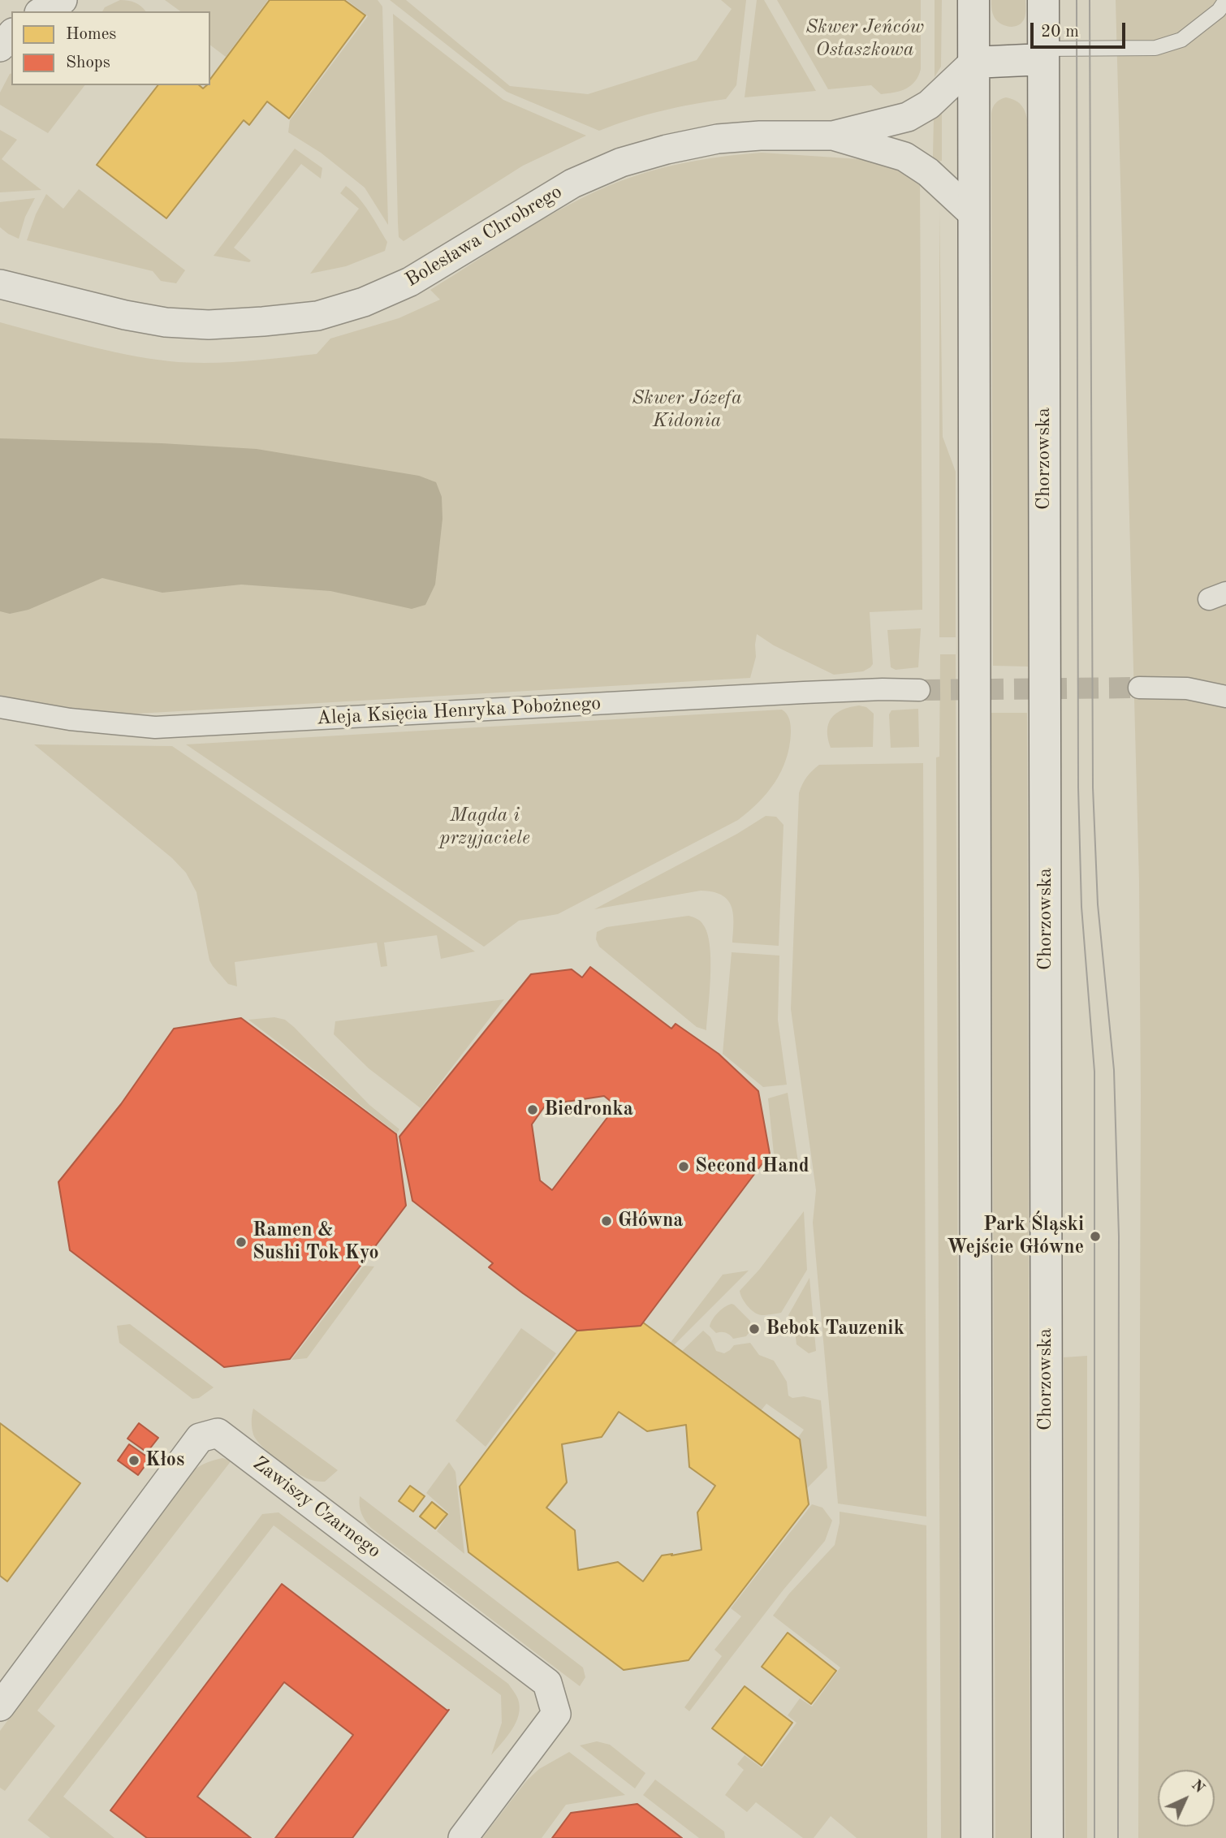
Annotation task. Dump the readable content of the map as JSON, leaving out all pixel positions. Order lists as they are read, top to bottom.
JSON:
{
  "streets": {
    "main road": ["Chorzowska"],
    "street": ["Bolesława Chrobrego", "Aleja Księcia Henryka Pobożnego", "Zawiszy Czarnego"]
  },
  "parks": ["Skwer Jeńców Ostaszkowa", "Skwer Józefa Kidonia", "Magda i przyjaciele"],
  "places": [
    "Biedronka",
    "Second Hand",
    "Główna",
    "Park Śląski Wejście Główne",
    "Ramen & Sushi Tok Kyo",
    "Bebok Tauzenik",
    "Kłos"
  ],
  "legend": ["Homes", "Shops"],
  "scale_bar": "20 m",
  "north": "top right"
}
